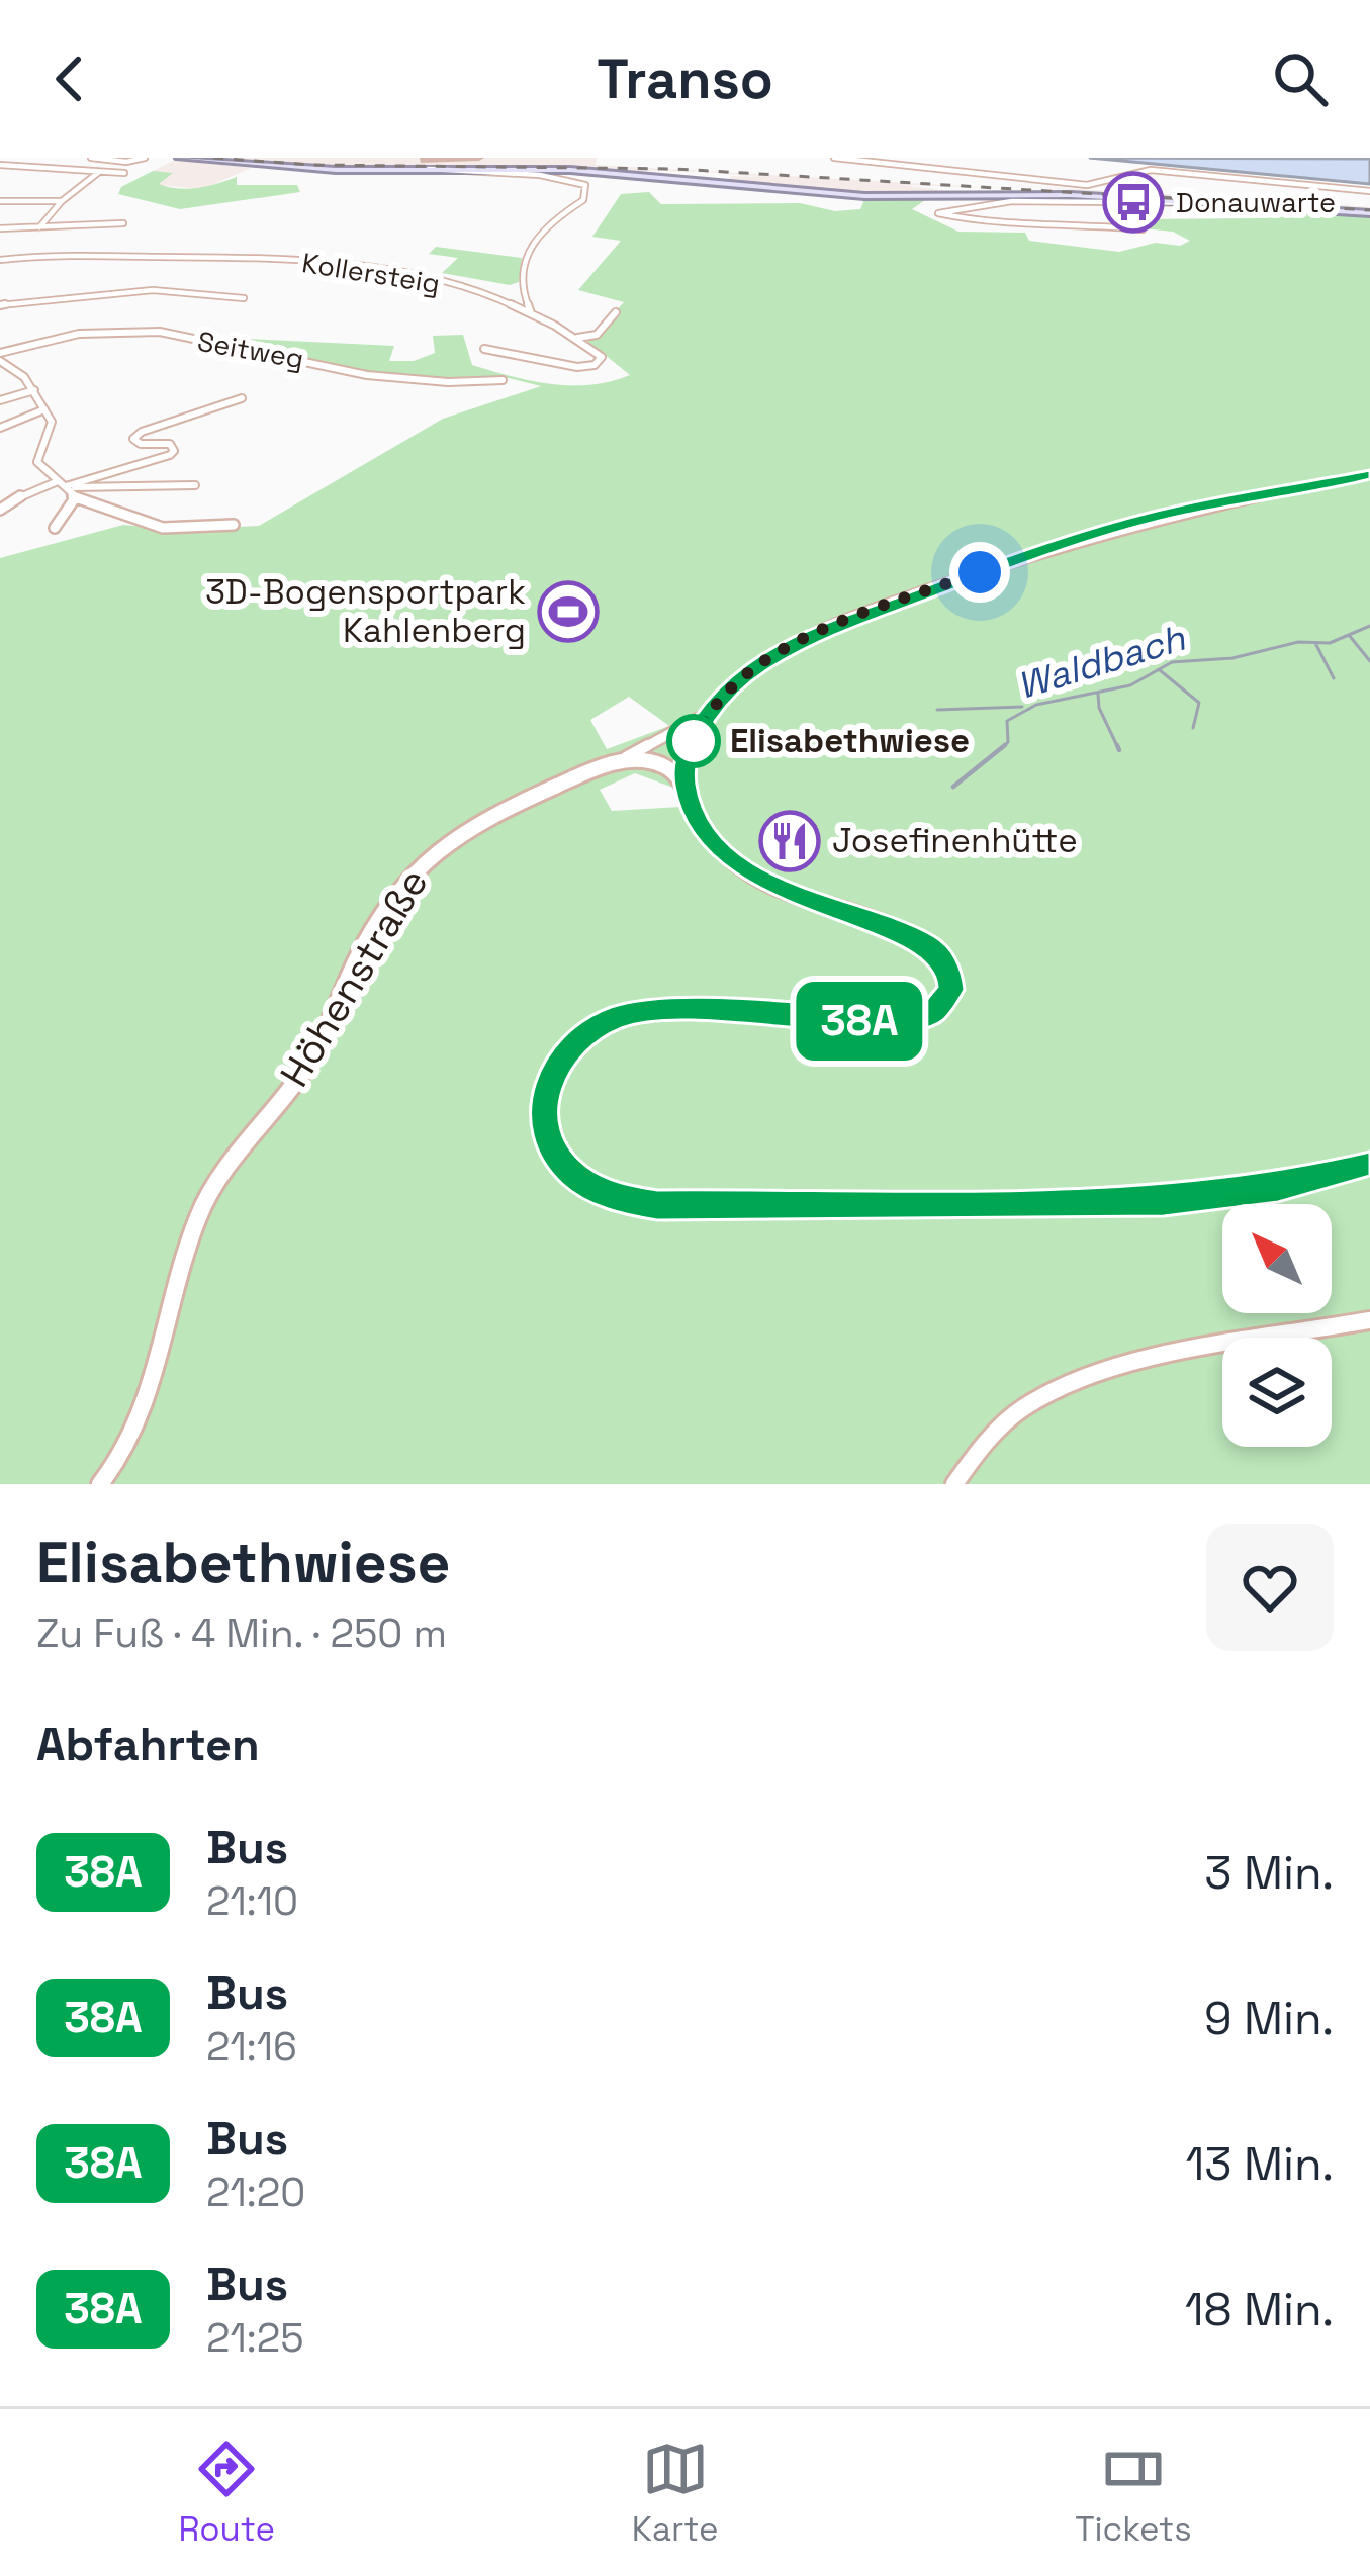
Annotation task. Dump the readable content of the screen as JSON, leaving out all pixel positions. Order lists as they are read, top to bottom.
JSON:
{
  "streets": {
    "street": ["Kollersteig", "Seitweg", "Höhenstraße"]
  },
  "water": ["Waldbach"],
  "places": {
    "bus stop": ["Donauwarte"],
    "sports": ["3D-Bogensportpark Kahlenberg"],
    "other": ["Elisabethwiese"],
    "restaurant": ["Josefinenhütte"]
  },
  "lines": ["bus line 38A"],
  "north": "top left",
  "page": {
    "header": "Transo",
    "on_map": "38A",
    "heading": [
      ["Elisabethwiese", "Zu Fuß · 4 Min. · 250 m"],
      "Abfahrten"
    ],
    "list": [
      {
        "mark": "38A",
        "name": "Bus",
        "note": "21:10",
        "value": "3 Min."
      },
      {
        "mark": "38A",
        "name": "Bus",
        "note": "21:16",
        "value": "9 Min."
      },
      {
        "mark": "38A",
        "name": "Bus",
        "note": "21:20",
        "value": "13 Min."
      },
      {
        "mark": "38A",
        "name": "Bus",
        "note": "21:25",
        "value": "18 Min."
      }
    ],
    "tabs": ["Route", "Karte", "Tickets"]
  }
}
